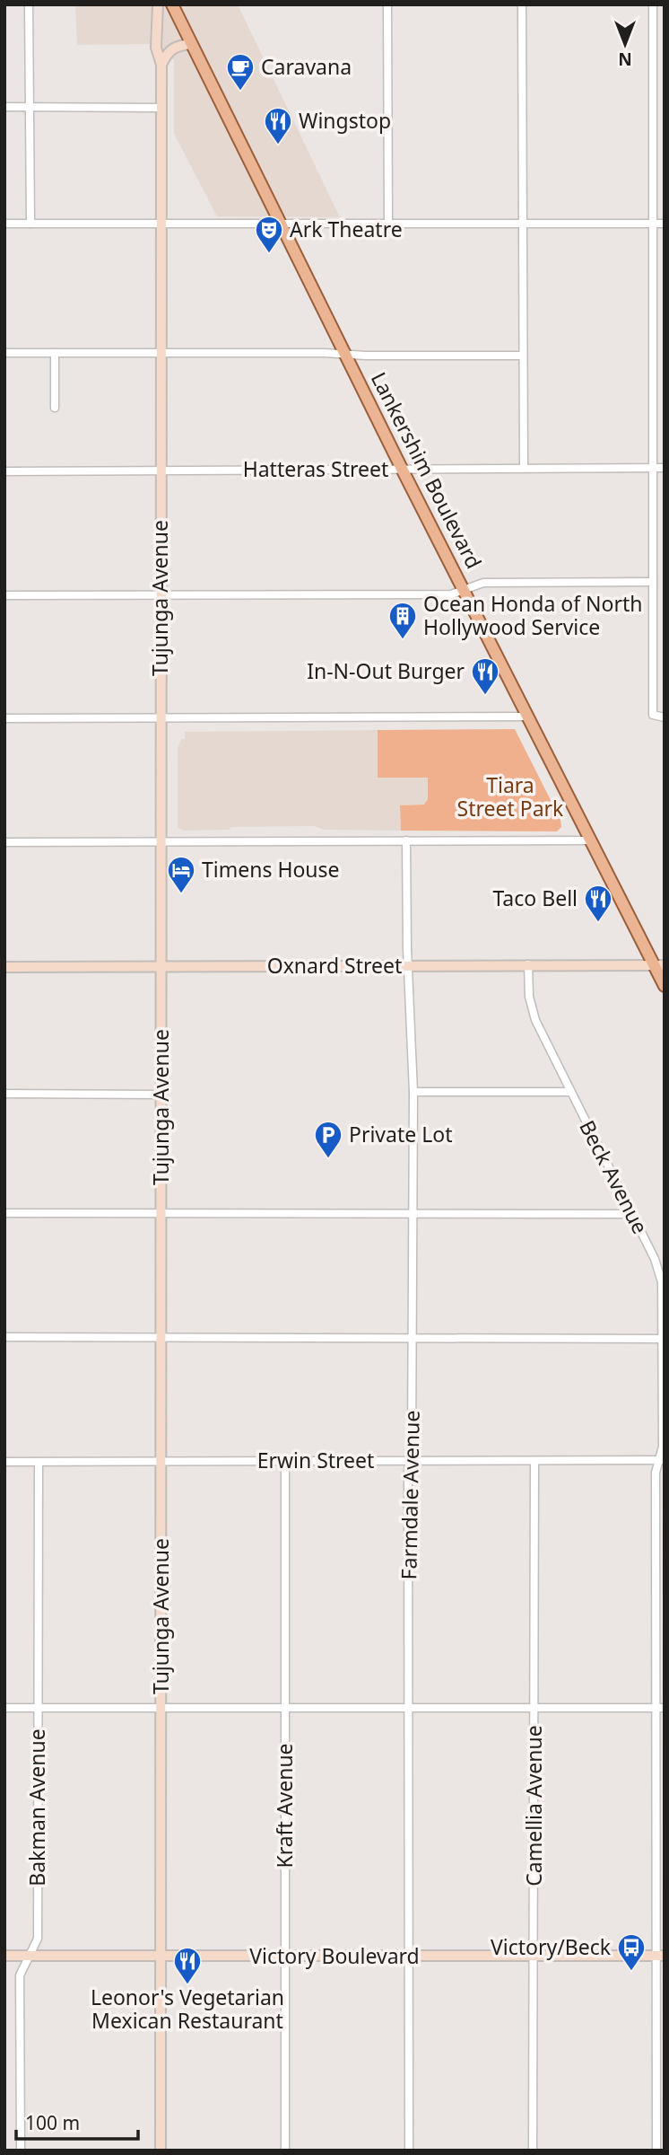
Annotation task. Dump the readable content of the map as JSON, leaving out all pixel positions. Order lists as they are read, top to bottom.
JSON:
{
  "streets": {
    "main road": ["Lankershim Boulevard"],
    "street": [
      "Hatteras Street",
      "Tujunga Avenue",
      "Oxnard Street",
      "Beck Avenue",
      "Erwin Street",
      "Farmdale Avenue",
      "Kraft Avenue",
      "Camellia Avenue",
      "Bakman Avenue",
      "Victory Boulevard"
    ]
  },
  "crossings": [
    ["Hatteras Street", "Lankershim Boulevard"],
    ["Hatteras Street", "Tujunga Avenue"],
    ["Lankershim Boulevard", "Oxnard Street"],
    ["Tujunga Avenue", "Oxnard Street"],
    ["Tujunga Avenue", "Erwin Street"],
    ["Tujunga Avenue", "Victory Boulevard"],
    ["Oxnard Street", "Beck Avenue"],
    ["Oxnard Street", "Farmdale Avenue"],
    ["Beck Avenue", "Erwin Street"],
    ["Beck Avenue", "Victory Boulevard"],
    ["Erwin Street", "Farmdale Avenue"],
    ["Erwin Street", "Kraft Avenue"],
    ["Erwin Street", "Camellia Avenue"],
    ["Erwin Street", "Bakman Avenue"],
    ["Farmdale Avenue", "Victory Boulevard"],
    ["Kraft Avenue", "Victory Boulevard"],
    ["Camellia Avenue", "Victory Boulevard"],
    ["Bakman Avenue", "Victory Boulevard"]
  ],
  "parks": ["Tiara Street Park"],
  "places": {
    "cafe": ["Caravana"],
    "restaurant": [
      "Wingstop",
      "In-N-Out Burger",
      "Taco Bell",
      "Leonor's Vegetarian Mexican Restaurant"
    ],
    "theatre": ["Ark Theatre"],
    "building": ["Ocean Honda of North Hollywood Service"],
    "hotel": ["Timens House"],
    "parking": ["Private Lot"],
    "bus stop": ["Victory/Beck"]
  },
  "scale_bar": "100 m",
  "north": "bottom"
}
